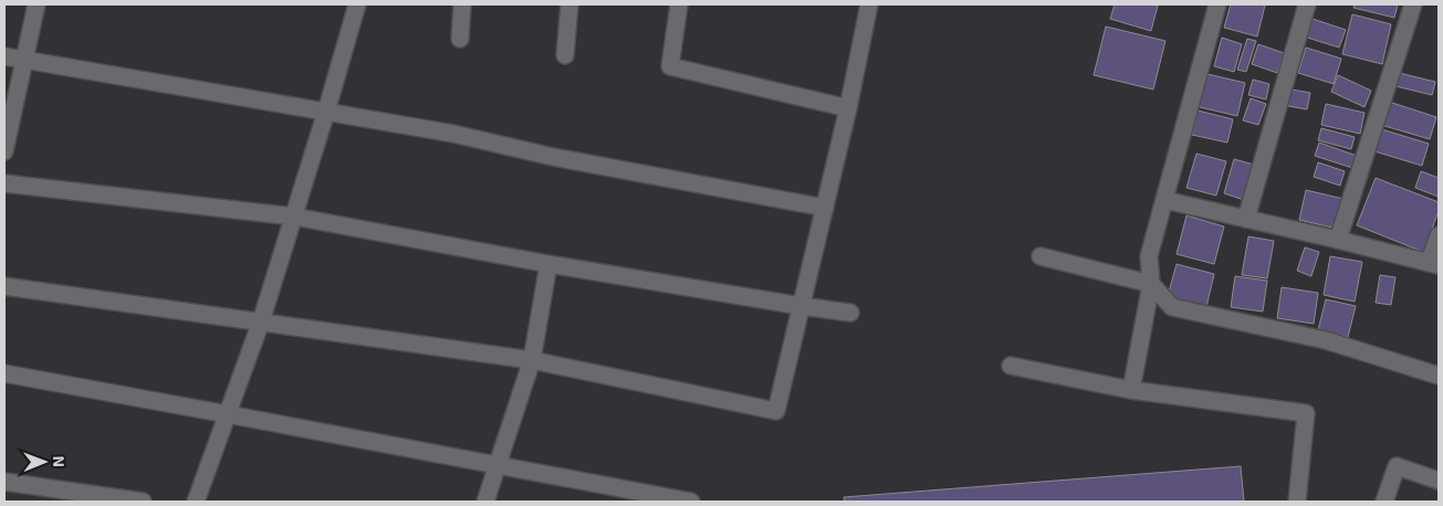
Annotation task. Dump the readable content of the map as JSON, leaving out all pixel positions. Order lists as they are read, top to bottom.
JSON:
{
  "north": "right"
}
